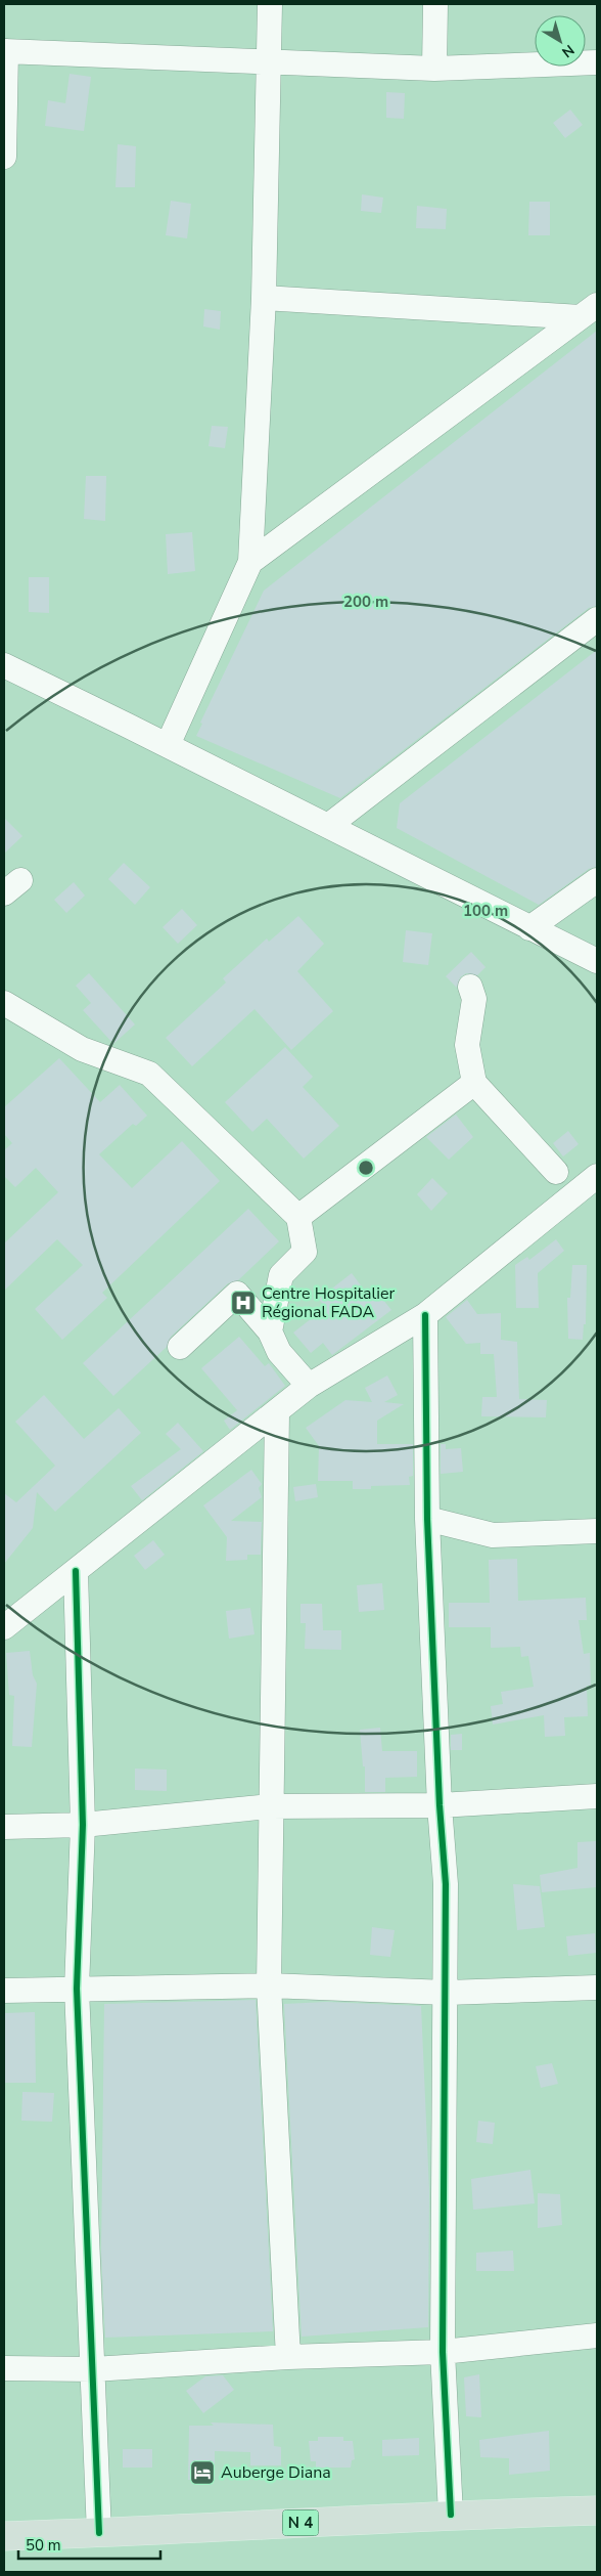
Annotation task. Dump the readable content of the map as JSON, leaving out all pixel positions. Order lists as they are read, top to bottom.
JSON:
{
  "streets": {
    "highway": ["N 4"]
  },
  "places": {
    "hospital": ["Centre Hospitalier Régional FADA"],
    "hotel": ["Auberge Diana"]
  },
  "scale_bar": "50 m",
  "north": "bottom right",
  "rings": ["200 m", "100 m"]
}
